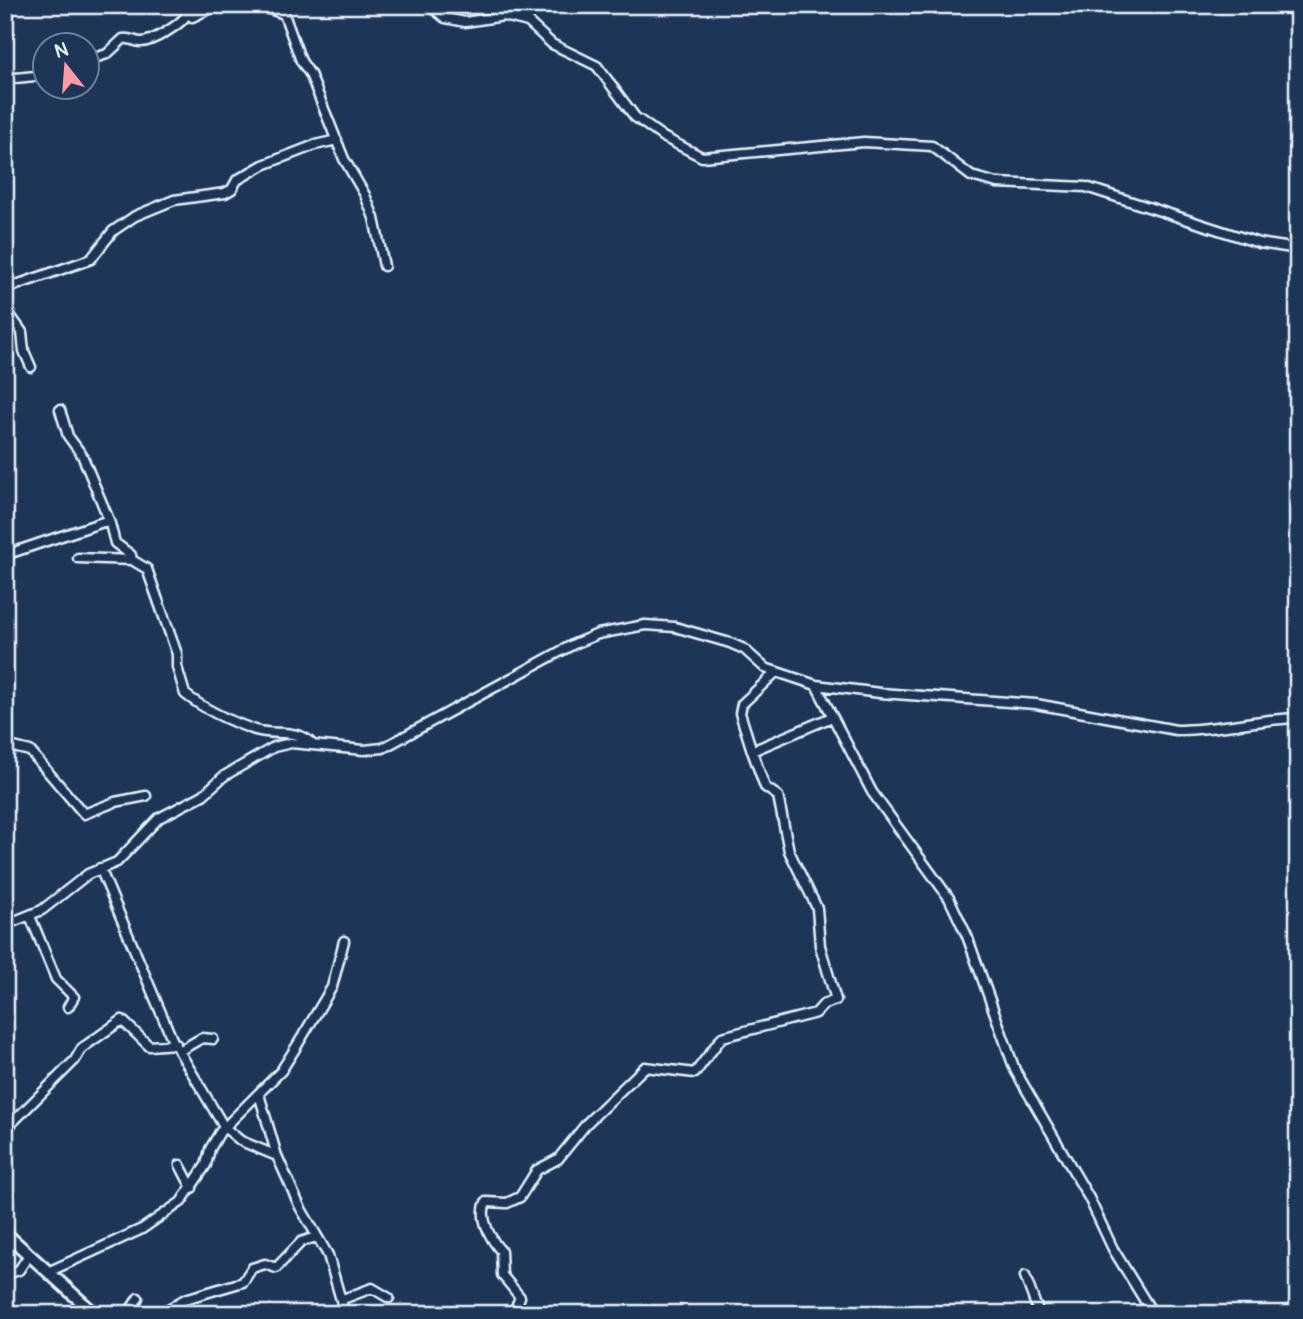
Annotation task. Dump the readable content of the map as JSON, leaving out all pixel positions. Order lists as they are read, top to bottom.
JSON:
{
  "north": "top"
}
